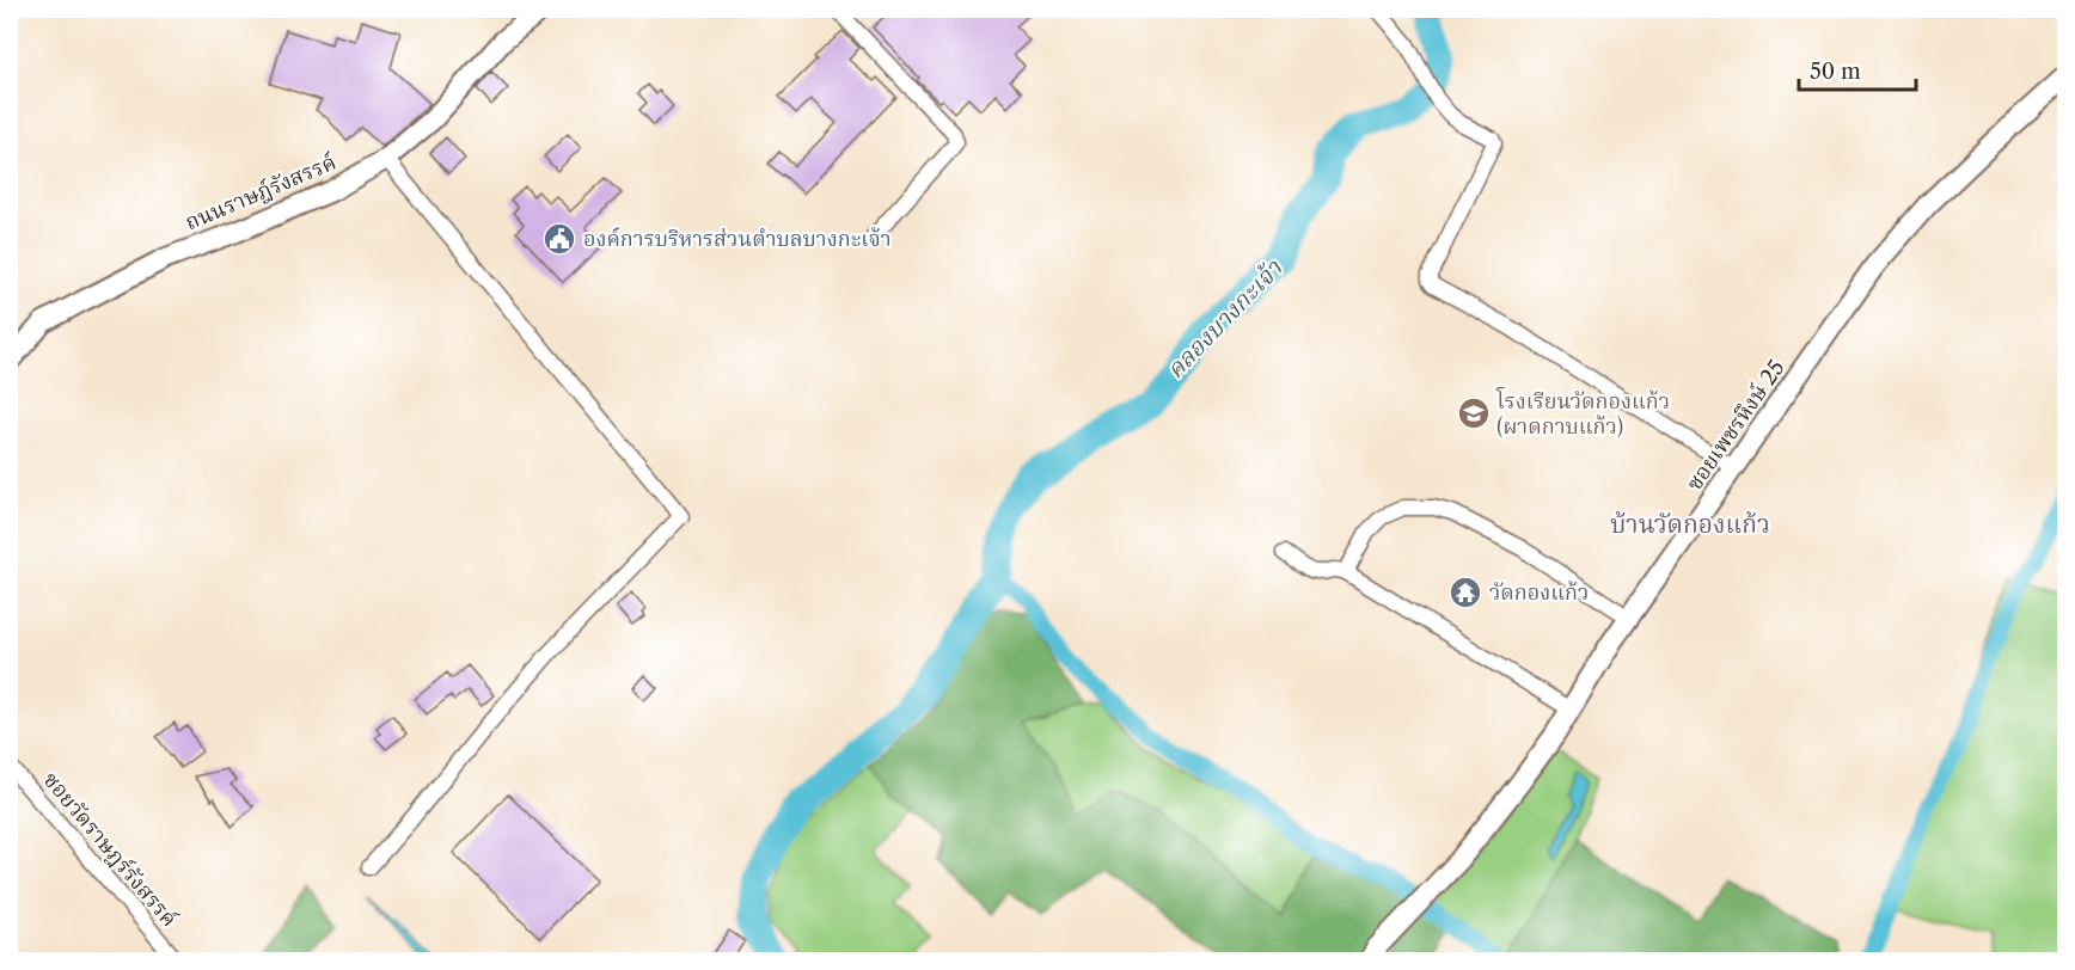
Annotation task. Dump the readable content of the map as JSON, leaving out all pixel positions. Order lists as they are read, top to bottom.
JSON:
{
  "streets": {
    "street": ["ถนนราษฎ์รังสรรค์", "ซอยเพชรหึงษ์ 25", "ซอยวัดราษฎร์รังสรรค์"]
  },
  "districts": ["บ้านวัดกองแก้ว"],
  "water": ["คลองบางกะเจ้า"],
  "places": {
    "public building": ["องค์การบริหารส่วนตำบลบางกะเจ้า"],
    "school or university": ["โรงเรียนวัดกองแก้ว (ผาดกาบแก้ว)"],
    "temple": ["วัดกองแก้ว"]
  },
  "scale_bar": "50 m"
}
